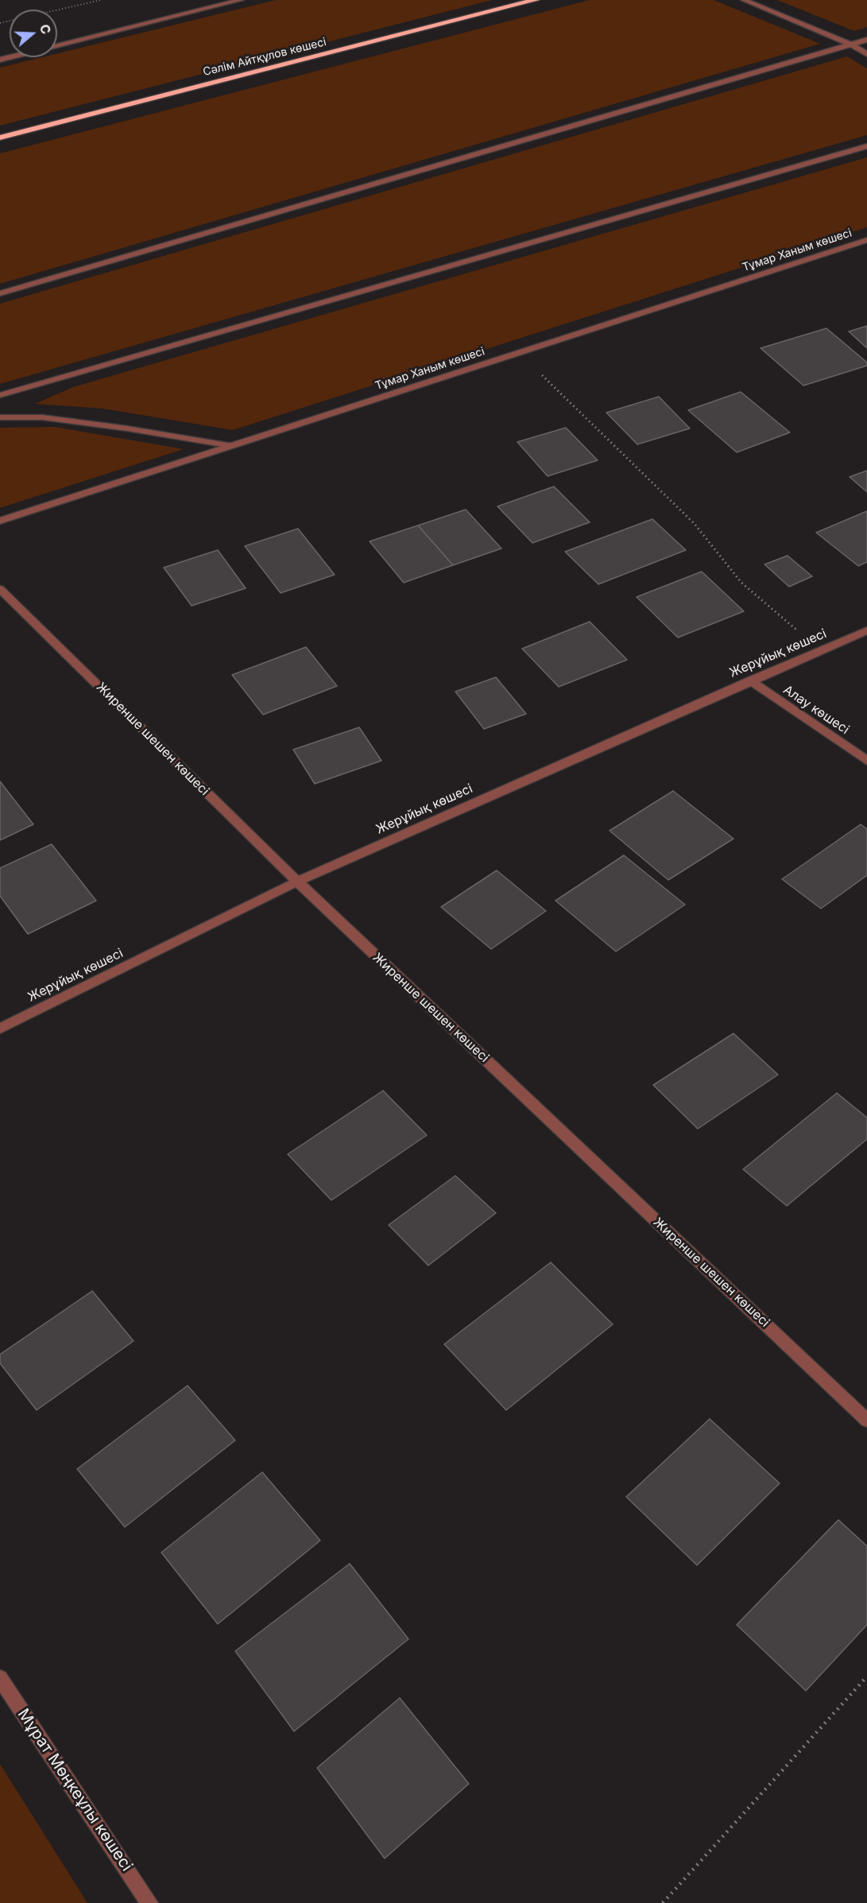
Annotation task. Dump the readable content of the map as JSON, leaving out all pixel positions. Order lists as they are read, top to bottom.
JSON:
{
  "streets": {
    "highway": ["Сәлім Айтқұлов көшесі"],
    "street": [
      "Тұмар Ханым көшесі",
      "Жерұйық көшесі",
      "Алау көшесі",
      "Жиренше шешен көшесі",
      "Мұрат Мөңкеұлы көшесі"
    ]
  },
  "crossings": [
    ["Жерұйық көшесі", "Алау көшесі"],
    ["Жерұйық көшесі", "Жиренше шешен көшесі"]
  ],
  "north": "right"
}
